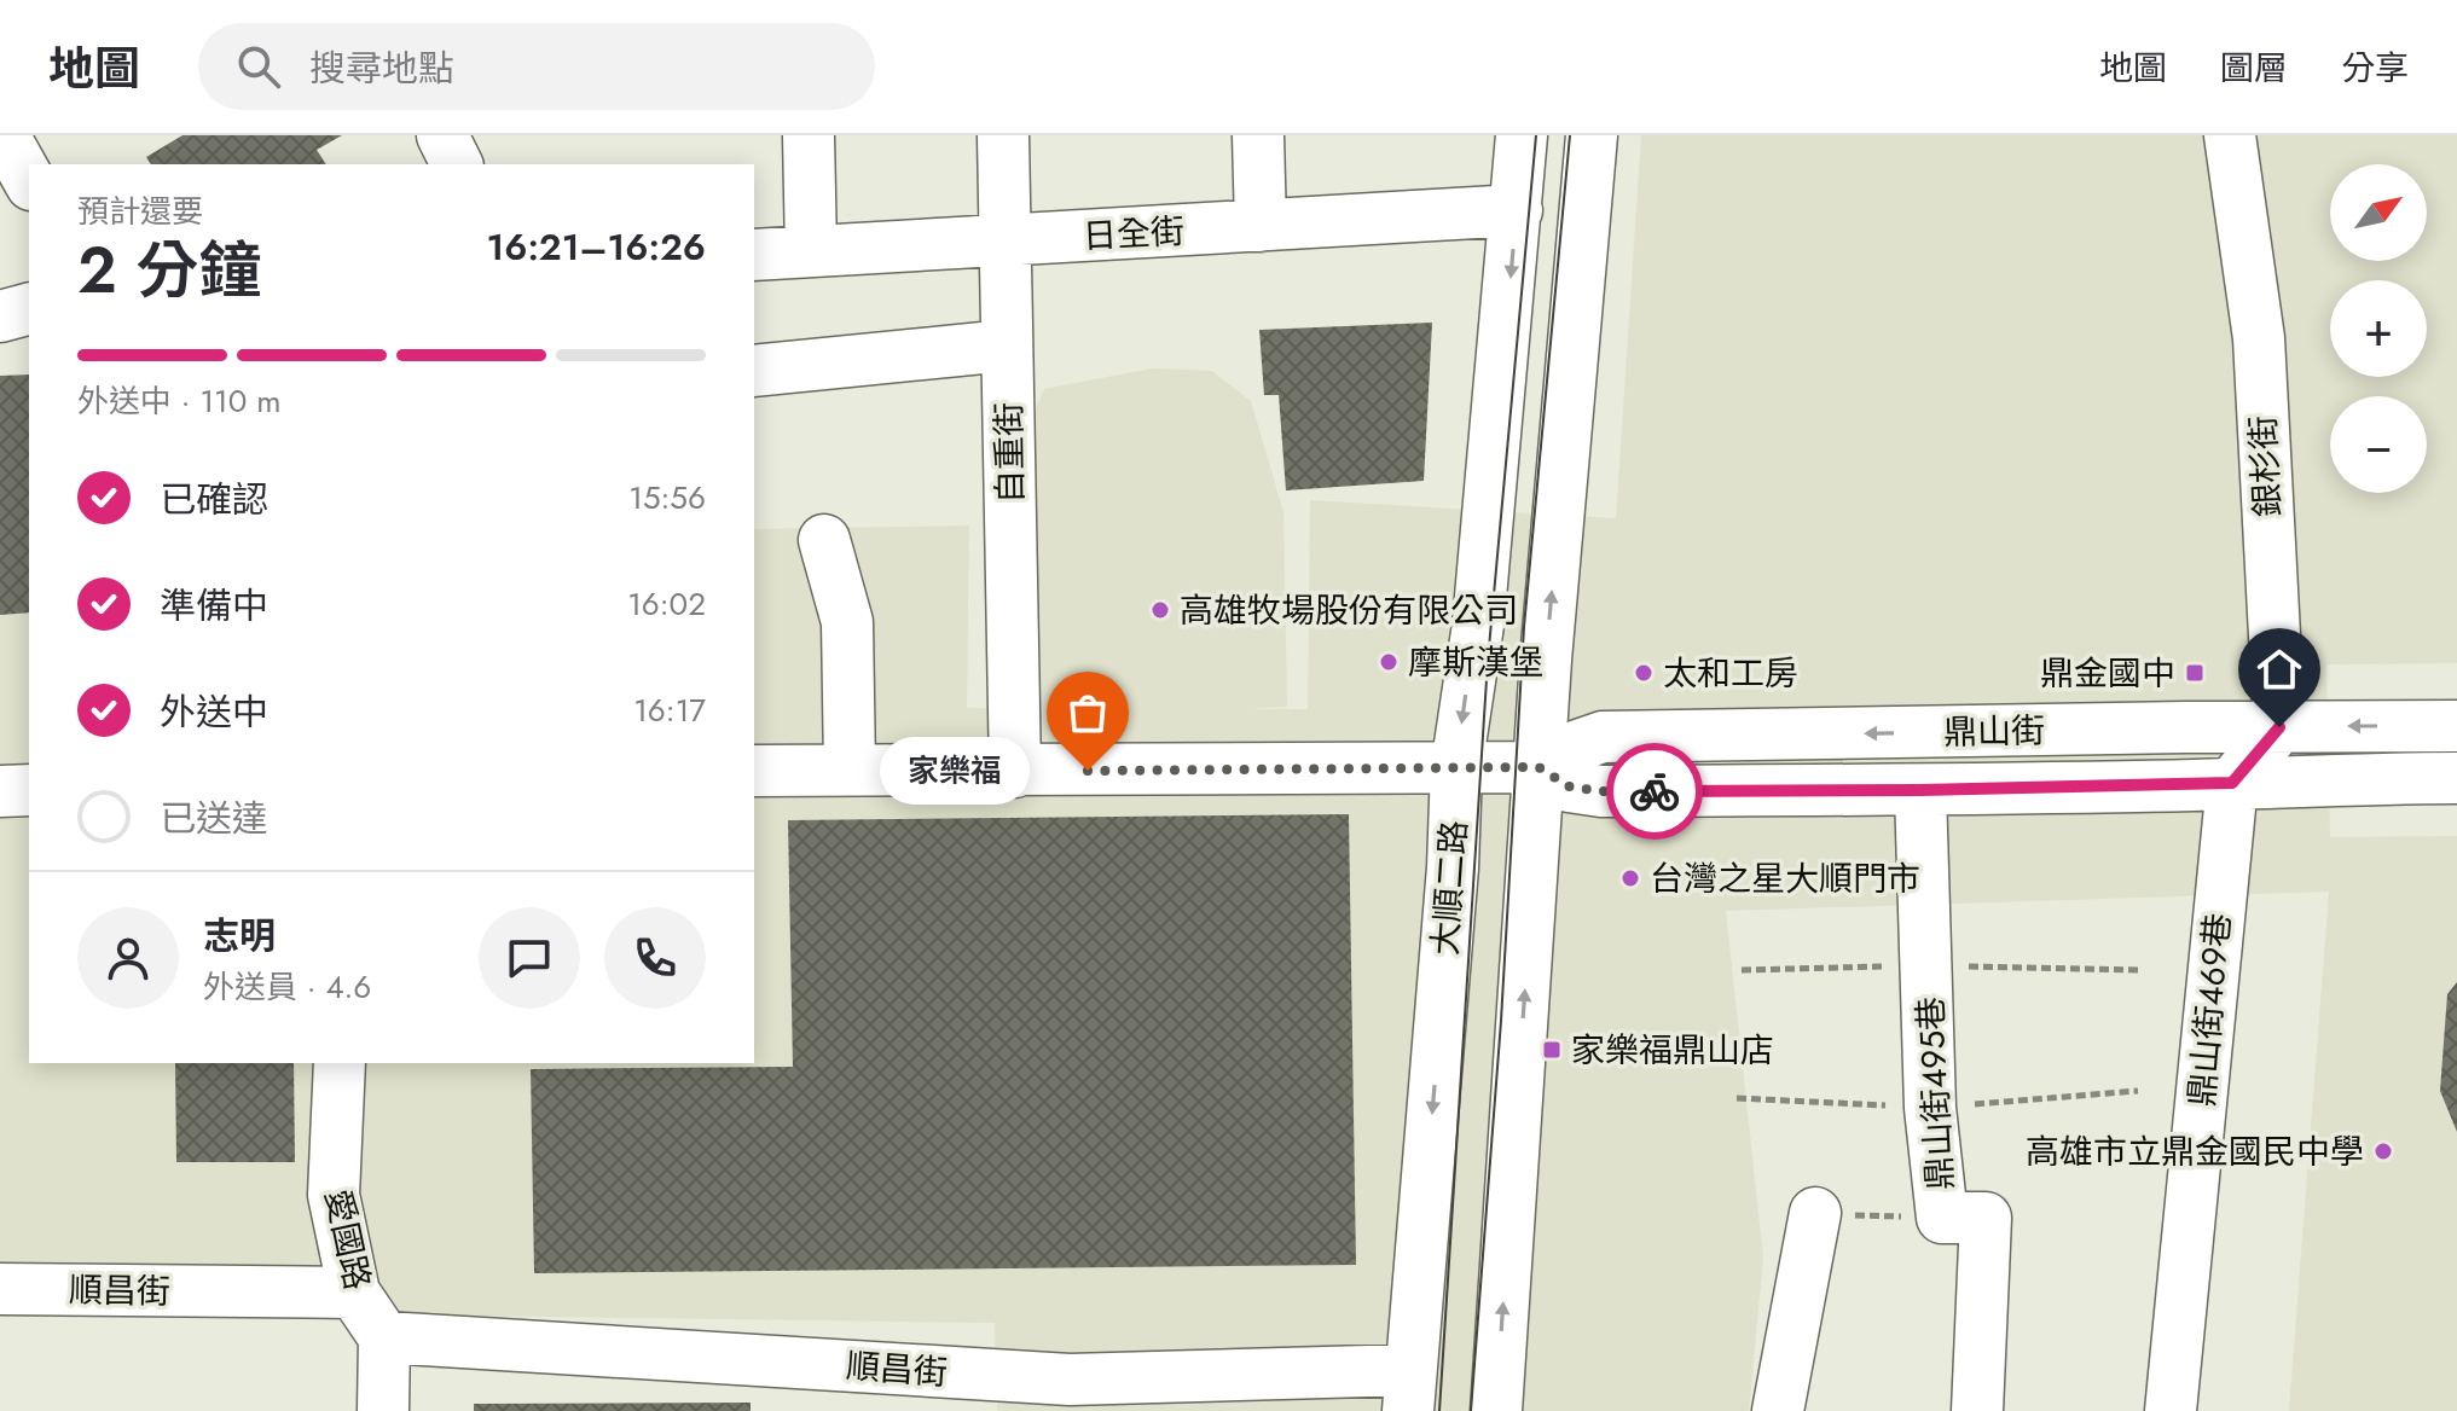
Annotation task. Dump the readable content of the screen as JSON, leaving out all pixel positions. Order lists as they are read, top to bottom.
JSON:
{
  "streets": {
    "street": [
      "日全街",
      "自重街",
      "銀杉街",
      "鼎山街",
      "大順二路",
      "鼎山街469巷",
      "鼎山街495巷",
      "愛國路",
      "順昌街"
    ]
  },
  "crossings": [
    ["日全街", "自重街"],
    ["日全街", "大順二路"],
    ["自重街", "鼎山街"],
    ["銀杉街", "鼎山街"],
    ["鼎山街", "大順二路"],
    ["鼎山街", "鼎山街469巷"],
    ["鼎山街", "鼎山街495巷"],
    ["大順二路", "順昌街"],
    ["愛國路", "順昌街"]
  ],
  "places": {
    "other": [
      "高雄牧場股份有限公司",
      "摩斯漢堡",
      "太和工房",
      "家樂福",
      "台灣之星大順門市",
      "高雄市立鼎金國民中學"
    ],
    "transit": ["鼎金國中", "家樂福鼎山店"]
  },
  "north": "top right",
  "page": {
    "header": "地圖",
    "search": "搜尋地點",
    "nav": ["地圖", "圖層", "分享"],
    "map_buttons": ["+", "−"],
    "heading": ["2 分鐘", "預計還要", "16:21–16:26"],
    "panel": ["志明", "外送員 · 4.6"],
    "bar": "外送中 · 110 m",
    "list": [
      ["已確認", "15:56"],
      ["準備中", "16:02"],
      ["外送中", "16:17"],
      "已送達"
    ],
    "bubble": "家樂福"
  }
}
